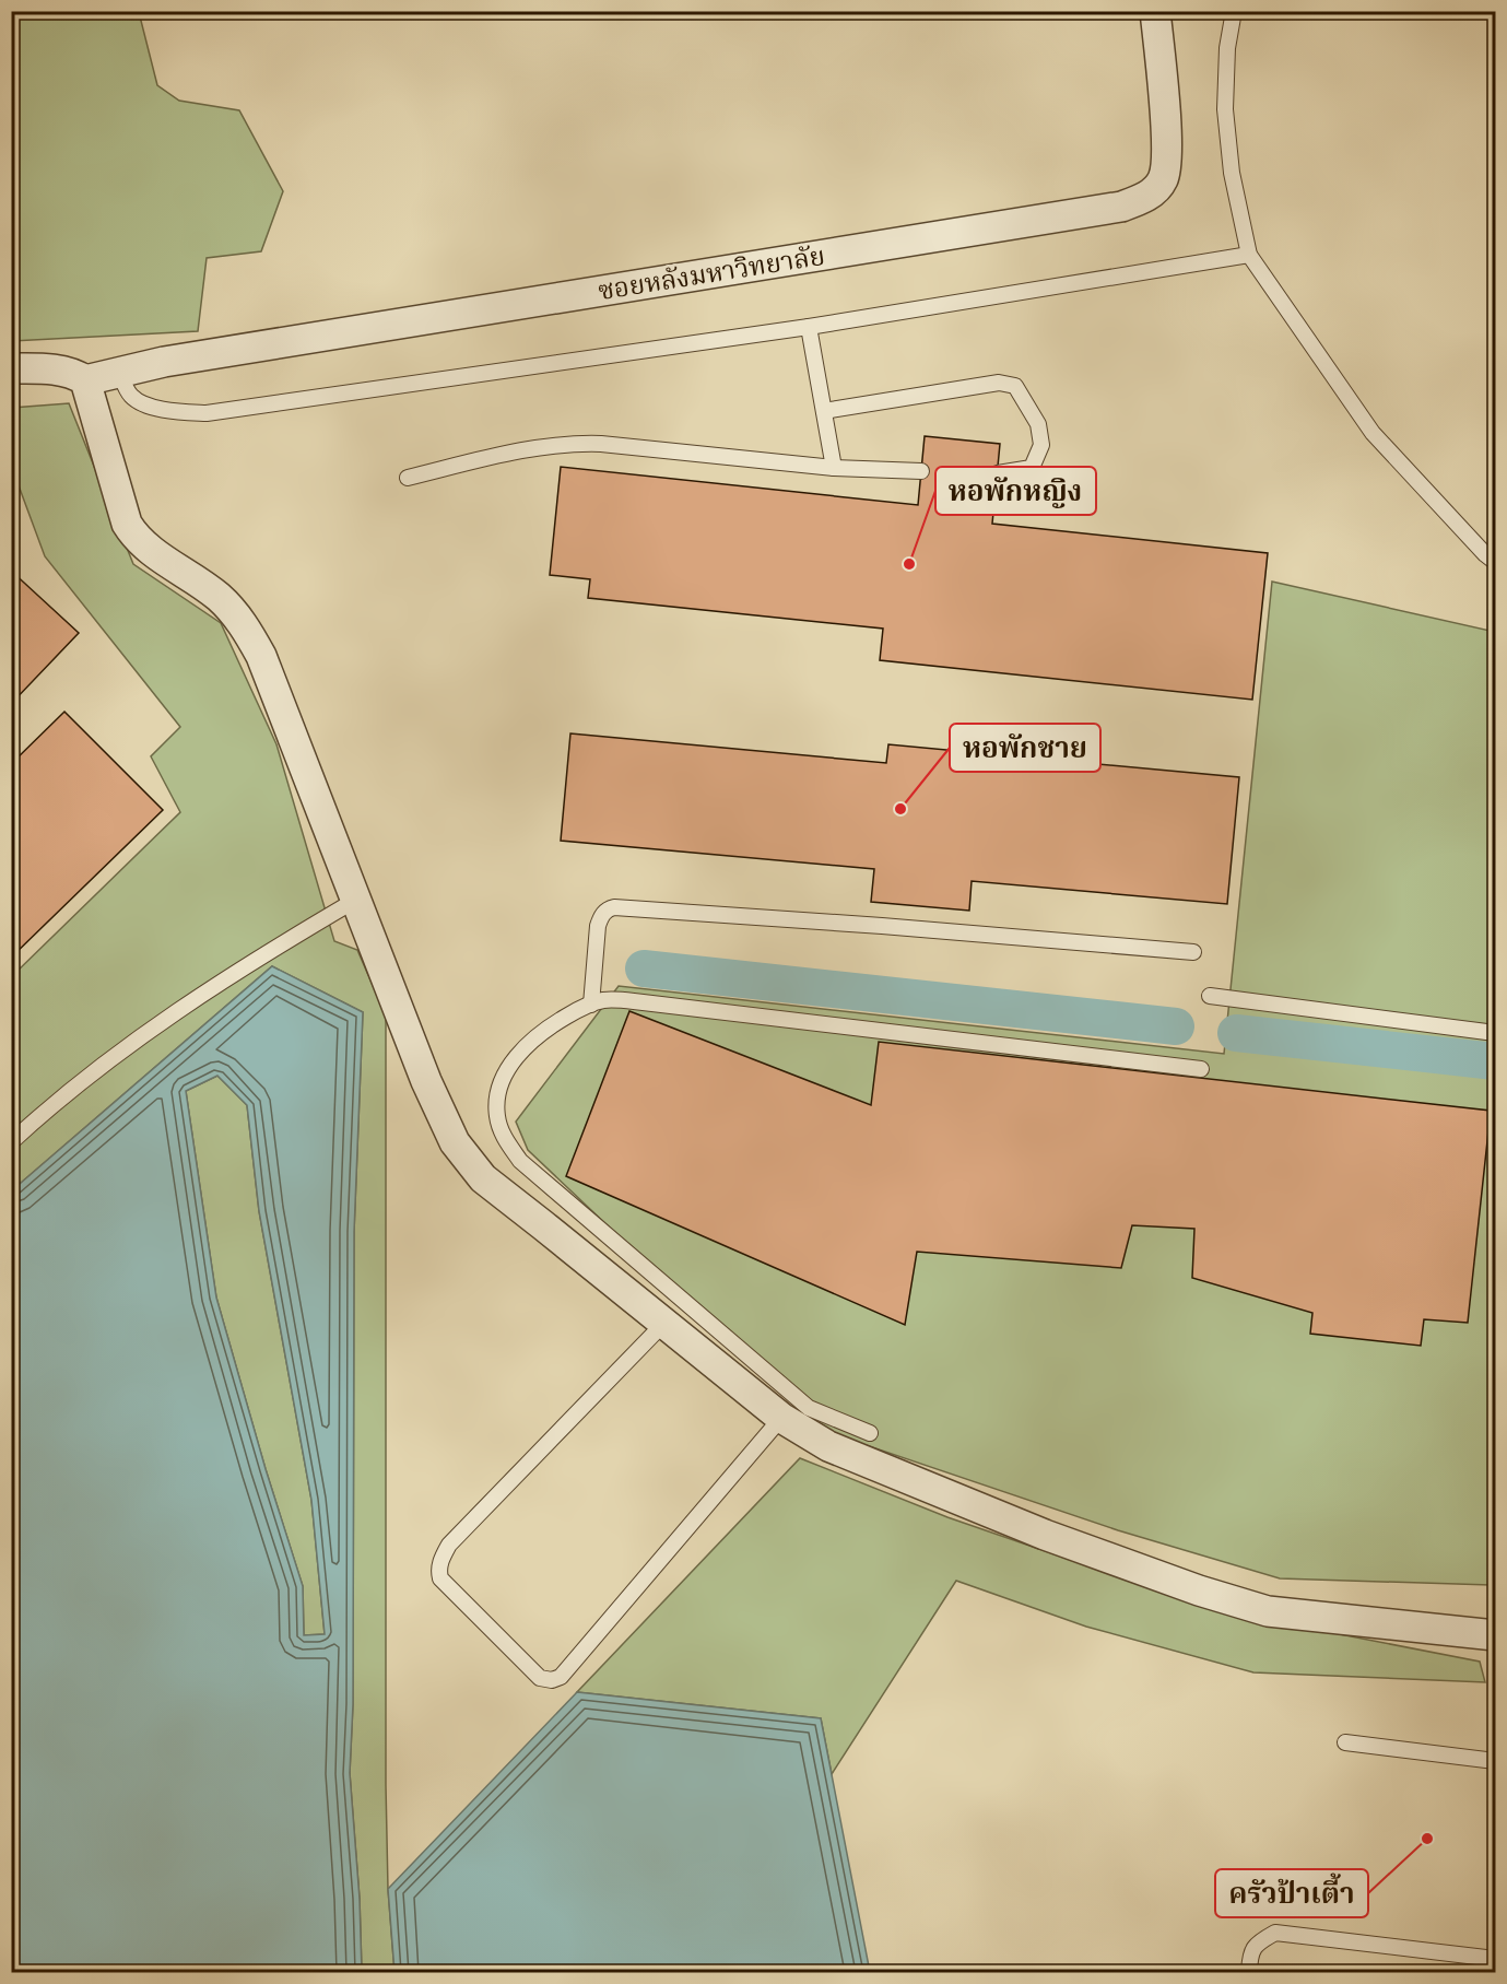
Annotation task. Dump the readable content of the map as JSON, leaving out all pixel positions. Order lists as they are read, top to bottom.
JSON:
{
  "streets": {
    "street": ["ซอยหลังมหาวิทยาลัย"]
  },
  "places": ["หอพักหญิง", "หอพักชาย", "ครัวป้าเตี้า"]
}
